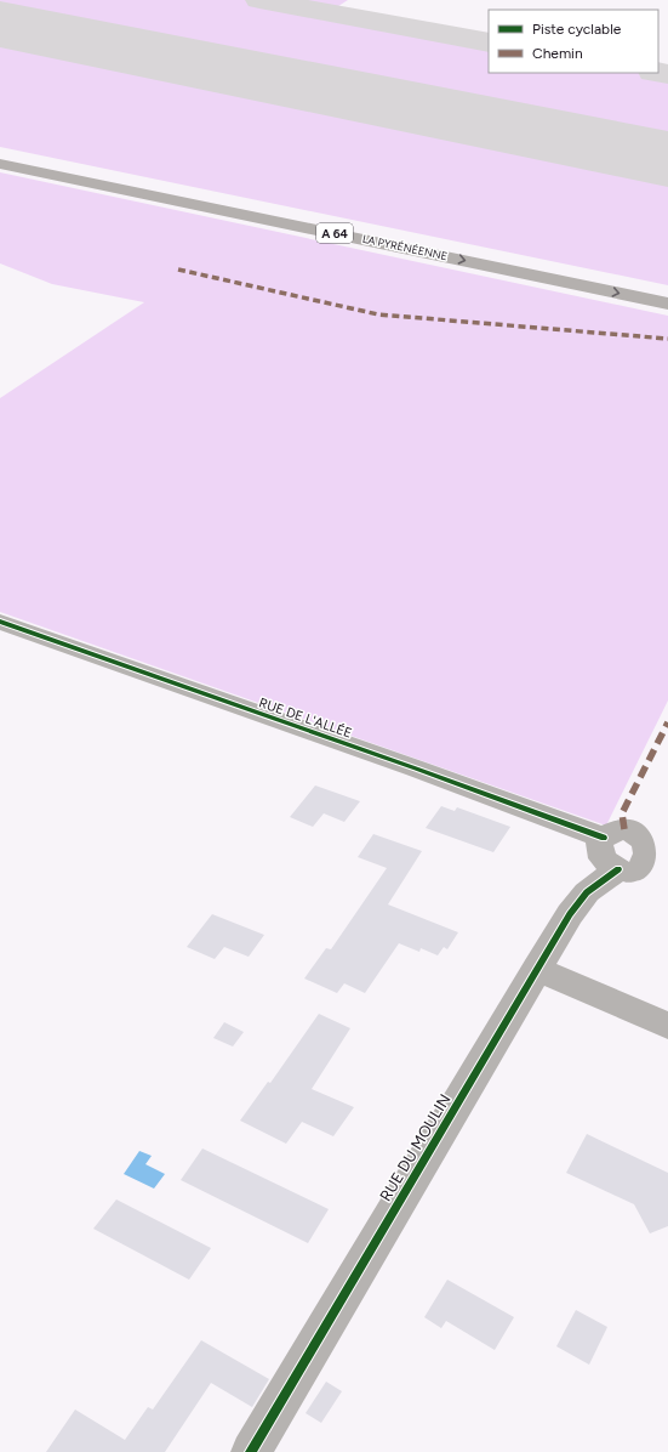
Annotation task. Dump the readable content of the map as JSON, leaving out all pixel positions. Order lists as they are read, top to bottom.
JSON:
{
  "streets": {
    "highway": ["A 64", "LA PYRÉNÉENNE"],
    "street": ["RUE DE L'ALLÉE", "RUE DU MOULIN"]
  },
  "crossings": [
    ["RUE DE L'ALLÉE", "RUE DU MOULIN"]
  ],
  "legend": ["Piste cyclable", "Chemin"]
}
